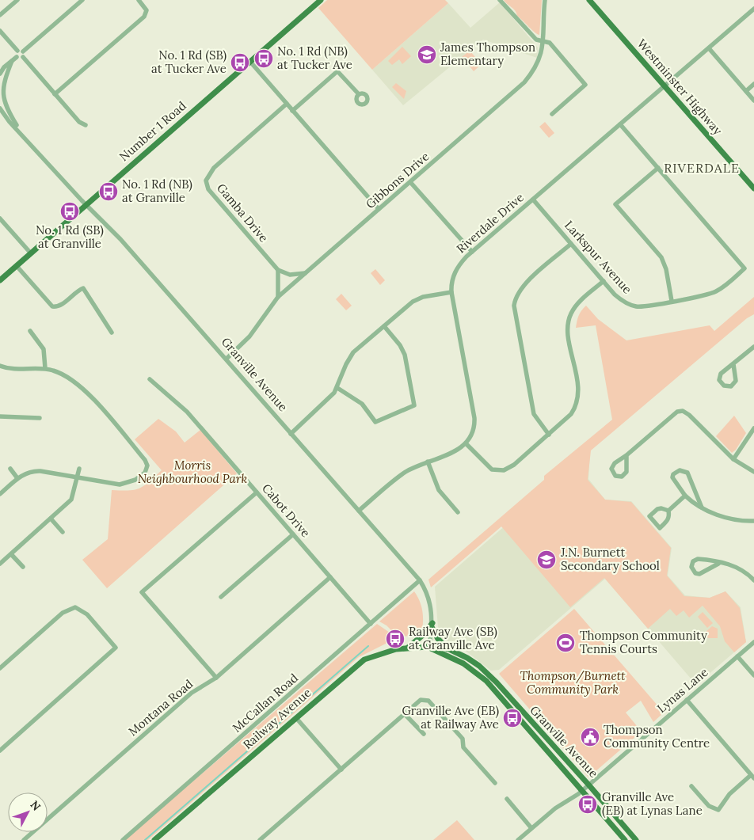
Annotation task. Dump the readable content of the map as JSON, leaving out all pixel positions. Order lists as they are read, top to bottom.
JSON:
{
  "streets": {
    "main road": [
      "Westminster Highway",
      "Number 1 Road",
      "Granville Avenue",
      "Railway Avenue"
    ],
    "street": [
      "Gibbons Drive",
      "Gamba Drive",
      "Riverdale Drive",
      "Larkspur Avenue",
      "Cabot Drive",
      "Lynas Lane",
      "McCallan Road",
      "Montana Road"
    ]
  },
  "crossings": [
    ["Westminster Highway", "Riverdale Drive"],
    ["Number 1 Road", "Granville Avenue"],
    ["Gibbons Drive", "Granville Avenue"],
    ["Riverdale Drive", "Larkspur Avenue"],
    ["Granville Avenue", "Lynas Lane"],
    ["Granville Avenue", "McCallan Road"],
    ["Granville Avenue", "Railway Avenue"],
    ["Cabot Drive", "McCallan Road"],
    ["Cabot Drive", "Montana Road"]
  ],
  "districts": ["RIVERDALE"],
  "parks": ["Morris Neighbourhood Park", "Thompson/Burnett Community Park"],
  "places": {
    "school or university": ["James Thompson Elementary", "J.N. Burnett Secondary School"],
    "bus stop": [
      "No. 1 Rd (NB) at Tucker Ave",
      "No. 1 Rd (SB) at Tucker Ave",
      "No. 1 Rd (NB) at Granville",
      "No. 1 Rd (SB) at Granville",
      "Railway Ave (SB) at Granville Ave",
      "Granville Ave (EB) at Railway Ave",
      "Granville Ave (EB) at Lynas Lane"
    ],
    "sports": ["Thompson Community Tennis Courts"],
    "public building": ["Thompson Community Centre"]
  },
  "north": "top right"
}
